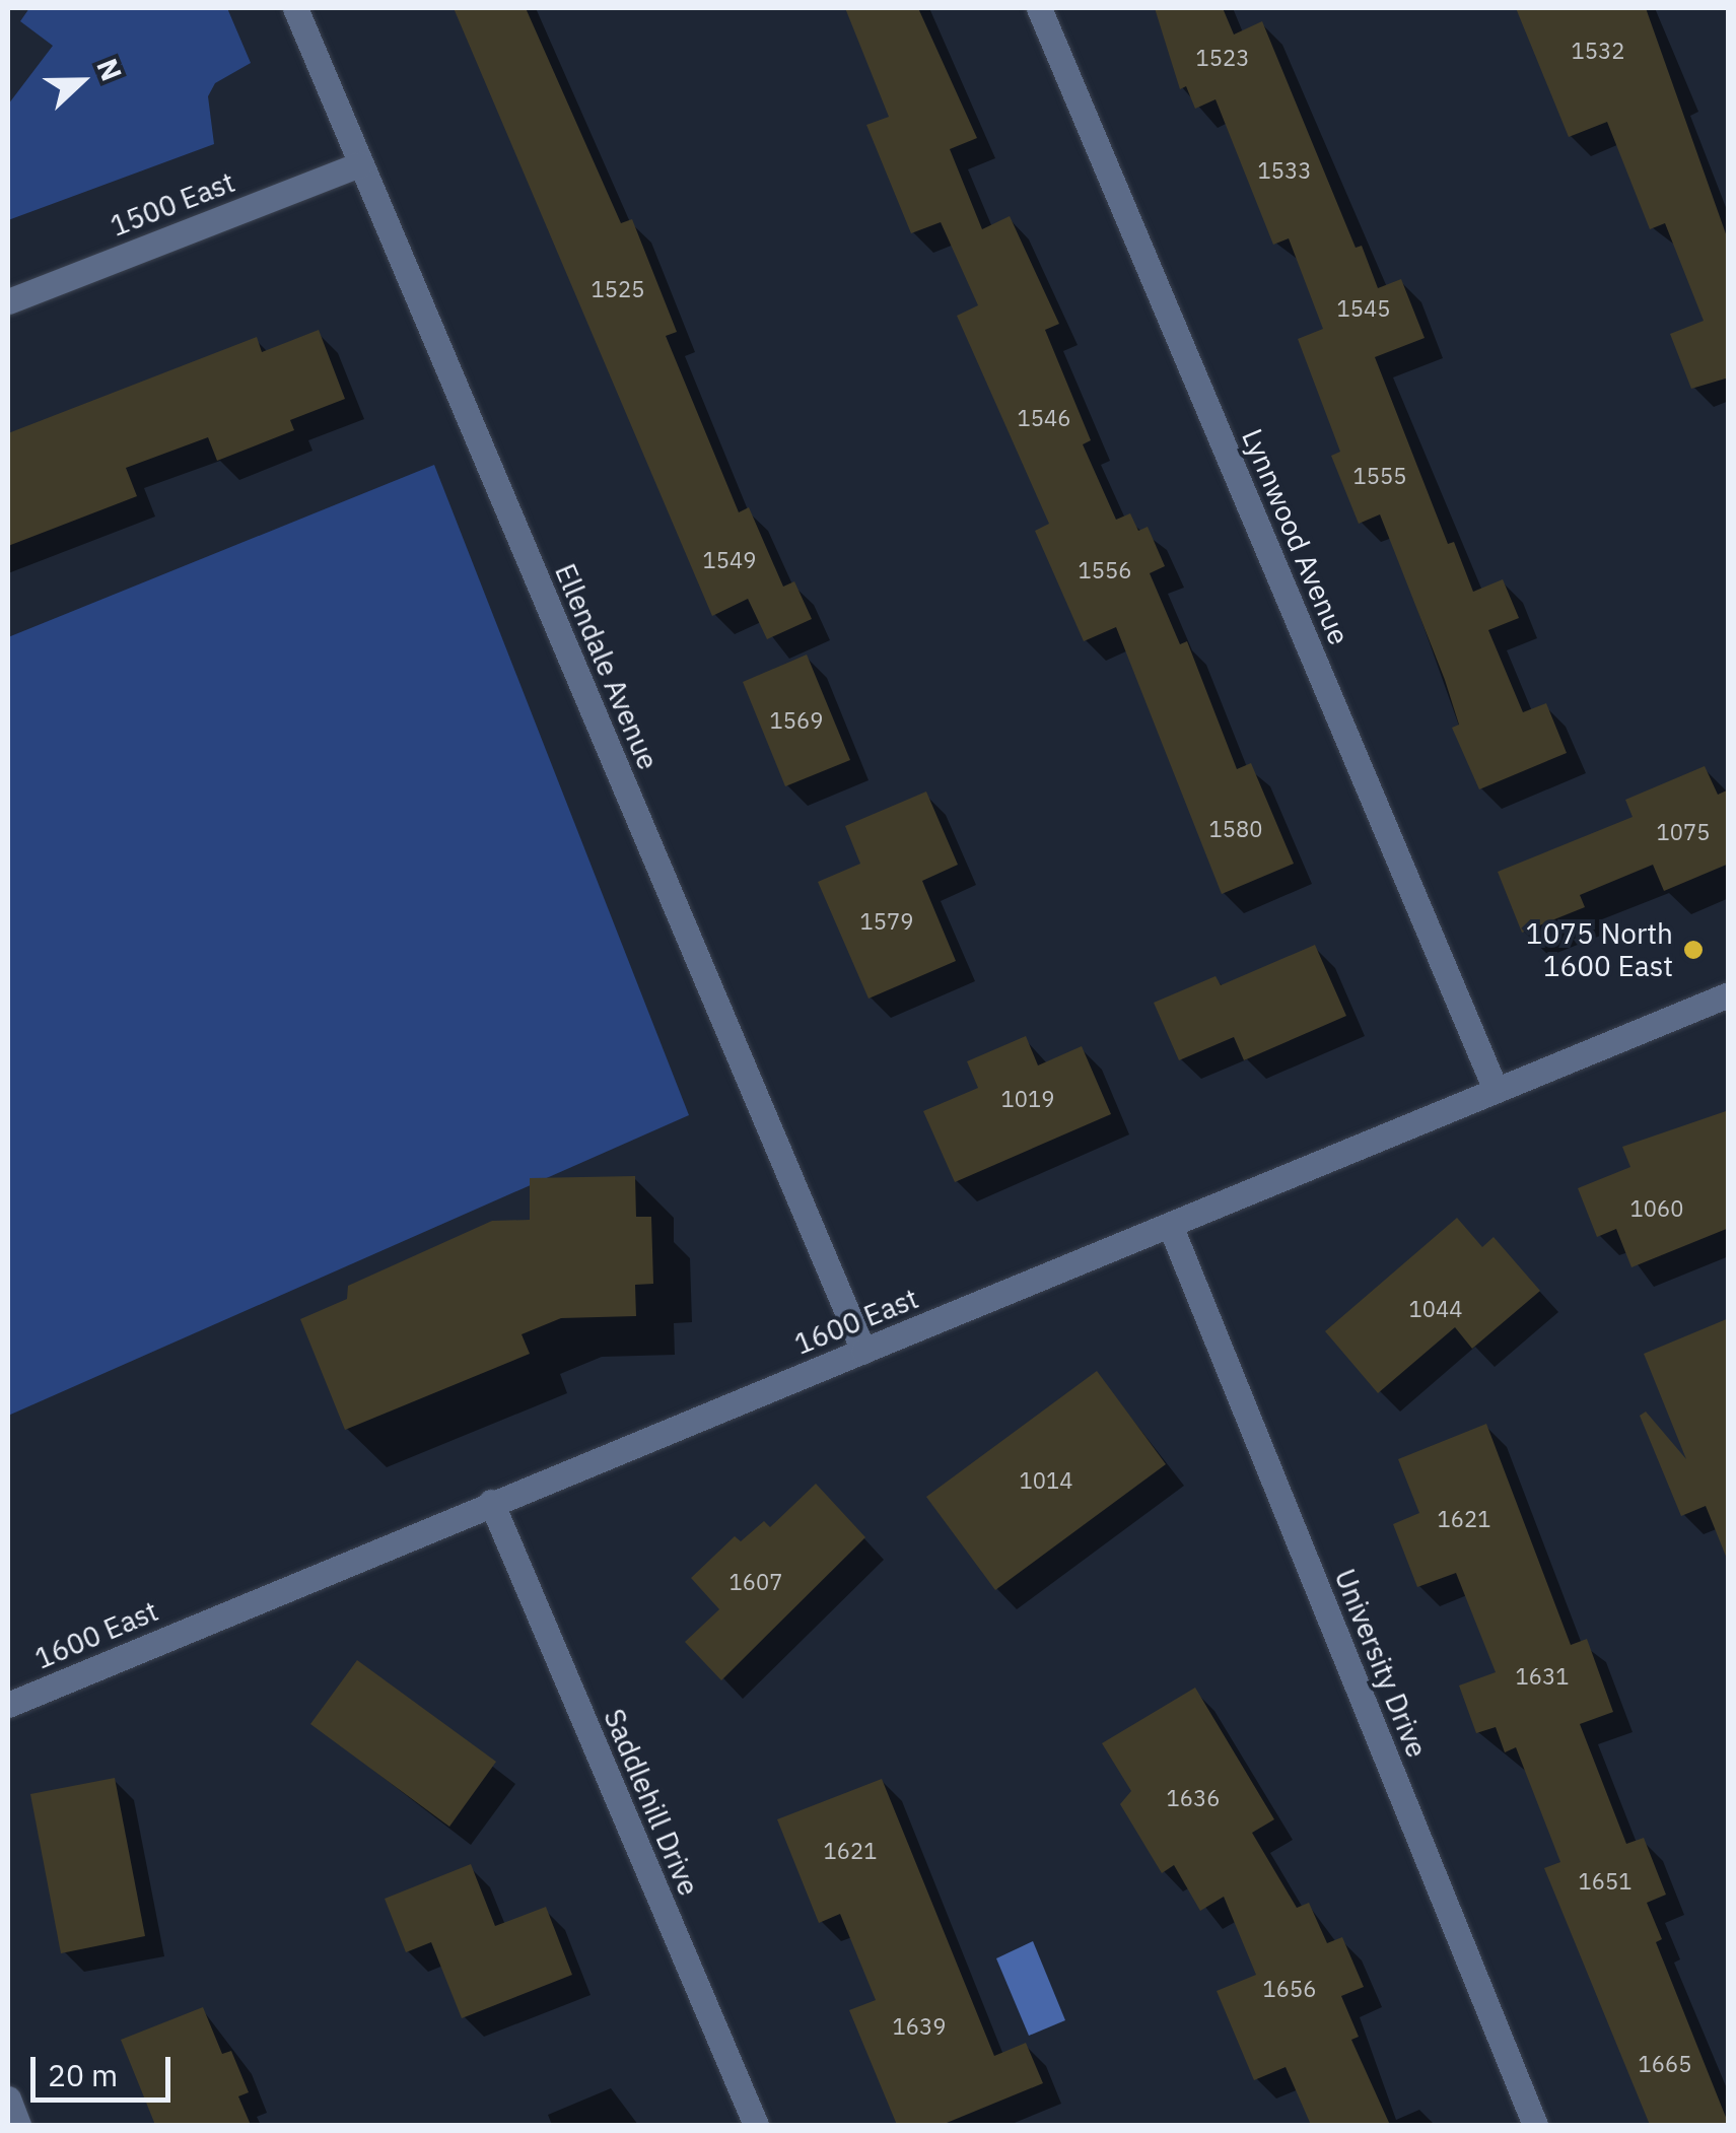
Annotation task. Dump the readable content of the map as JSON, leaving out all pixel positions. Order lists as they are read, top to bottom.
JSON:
{
  "streets": {
    "street": [
      "1500 East",
      "Lynnwood Avenue",
      "Ellendale Avenue",
      "1600 East",
      "University Drive",
      "Saddlehill Drive"
    ]
  },
  "crossings": [
    ["1500 East", "Ellendale Avenue"],
    ["Lynnwood Avenue", "1600 East"],
    ["Ellendale Avenue", "1600 East"],
    ["1600 East", "University Drive"],
    ["1600 East", "Saddlehill Drive"]
  ],
  "places": ["1075 North 1600 East"],
  "house_numbers": [
    "1532",
    "1523",
    "1533",
    "1525",
    "1545",
    "1546",
    "1555",
    "1549",
    "1556",
    "1569",
    "1580",
    "1075",
    "1579",
    "1019",
    "1060",
    "1044",
    "1014",
    "1621",
    "1607",
    "1631",
    "1636",
    "1621",
    "1651",
    "1656",
    "1639",
    "1665"
  ],
  "scale_bar": "20 m",
  "north": "right"
}
